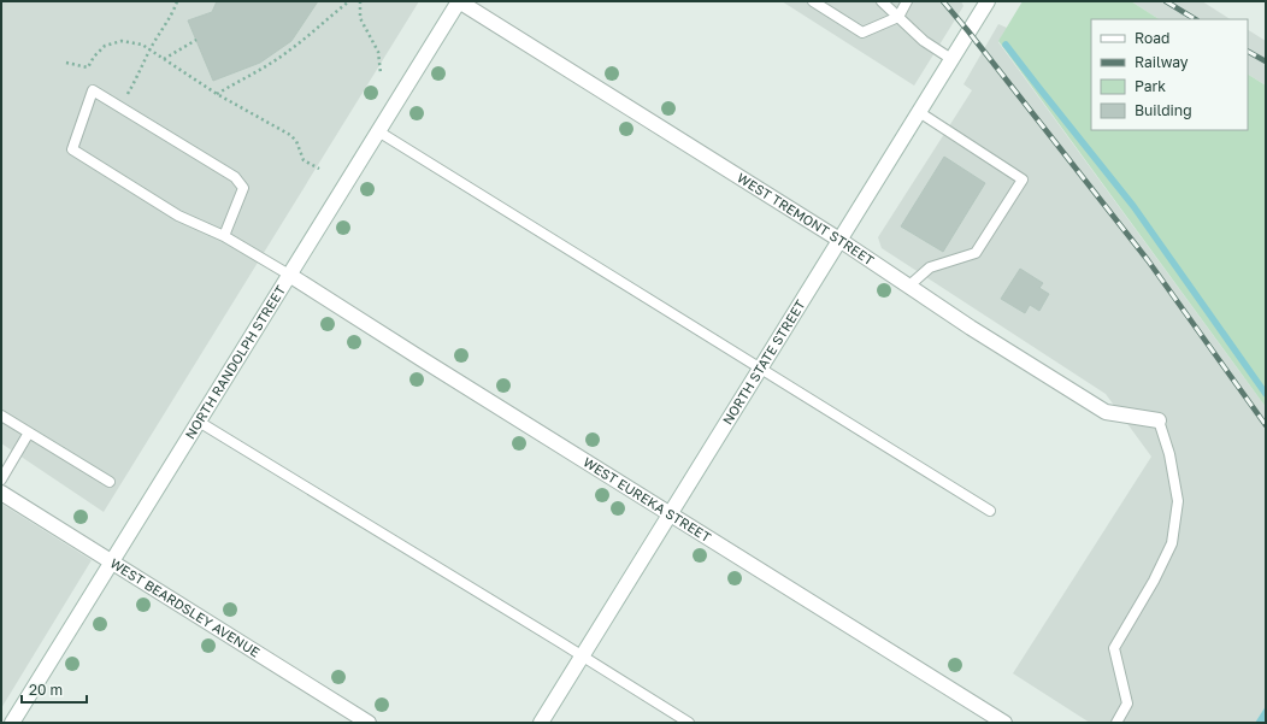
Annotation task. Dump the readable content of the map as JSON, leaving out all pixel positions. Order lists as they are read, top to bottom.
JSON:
{
  "streets": {
    "street": [
      "WEST TREMONT STREET",
      "NORTH RANDOLPH STREET",
      "NORTH STATE STREET",
      "WEST EUREKA STREET",
      "WEST BEARDSLEY AVENUE"
    ]
  },
  "crossings": [
    ["WEST TREMONT STREET", "NORTH RANDOLPH STREET"],
    ["WEST TREMONT STREET", "NORTH STATE STREET"],
    ["NORTH RANDOLPH STREET", "WEST EUREKA STREET"],
    ["NORTH RANDOLPH STREET", "WEST BEARDSLEY AVENUE"],
    ["NORTH STATE STREET", "WEST EUREKA STREET"]
  ],
  "legend": [
    "Road",
    "Railway",
    "Park",
    "Building"
  ],
  "scale_bar": "20 m"
}
